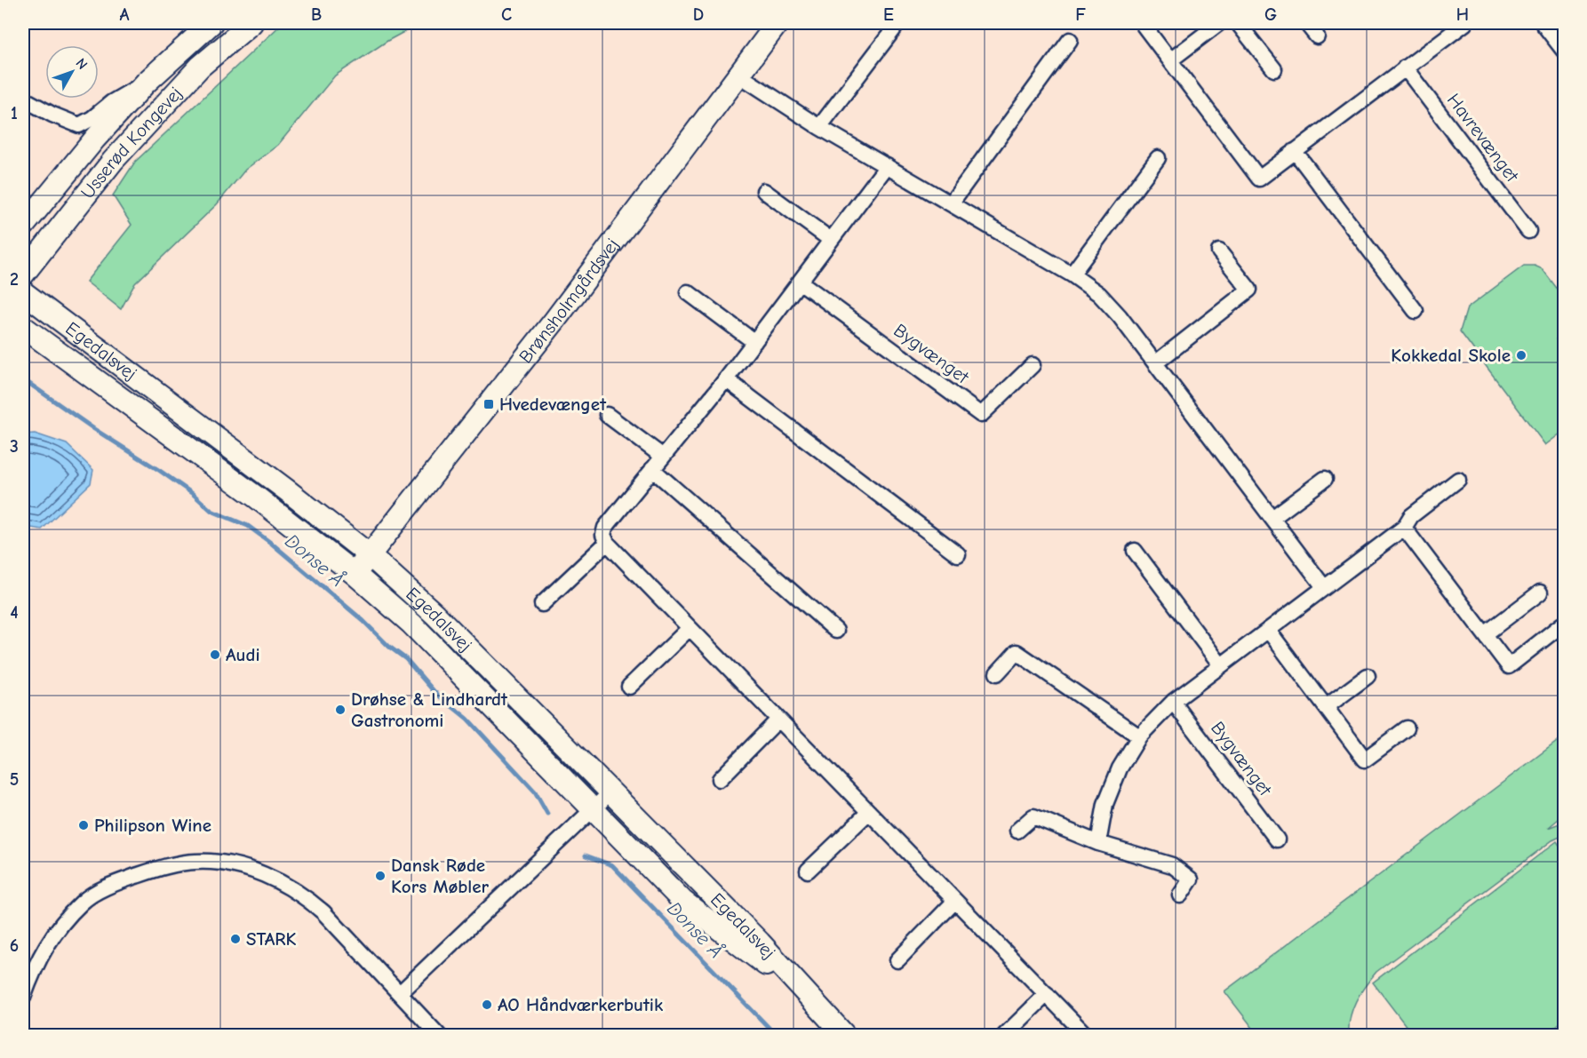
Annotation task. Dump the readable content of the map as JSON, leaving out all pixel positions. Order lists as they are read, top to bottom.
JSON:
{
  "streets": {
    "street": [
      "Havrevænget",
      "Usserød Kongevej",
      "Brønsholmgårdsvej",
      "Egedalsvej",
      "Bygvænget"
    ]
  },
  "crossings": [
    ["Brønsholmgårdsvej", "Egedalsvej"]
  ],
  "water": ["Donse Å"],
  "places": {
    "other": [
      "Kokkedal Skole",
      "Audi",
      "Drøhse & Lindhardt Gastronomi",
      "Philipson Wine",
      "Dansk Røde Kors Møbler",
      "STARK",
      "AO Håndværkerbutik"
    ],
    "transit": ["Hvedevænget"]
  },
  "north": "top right",
  "grid": {
    "columns": [
      "A",
      "B",
      "C",
      "D",
      "E",
      "F",
      "G",
      "H"
    ],
    "rows": [
      "1",
      "2",
      "3",
      "4",
      "5",
      "6"
    ]
  }
}
